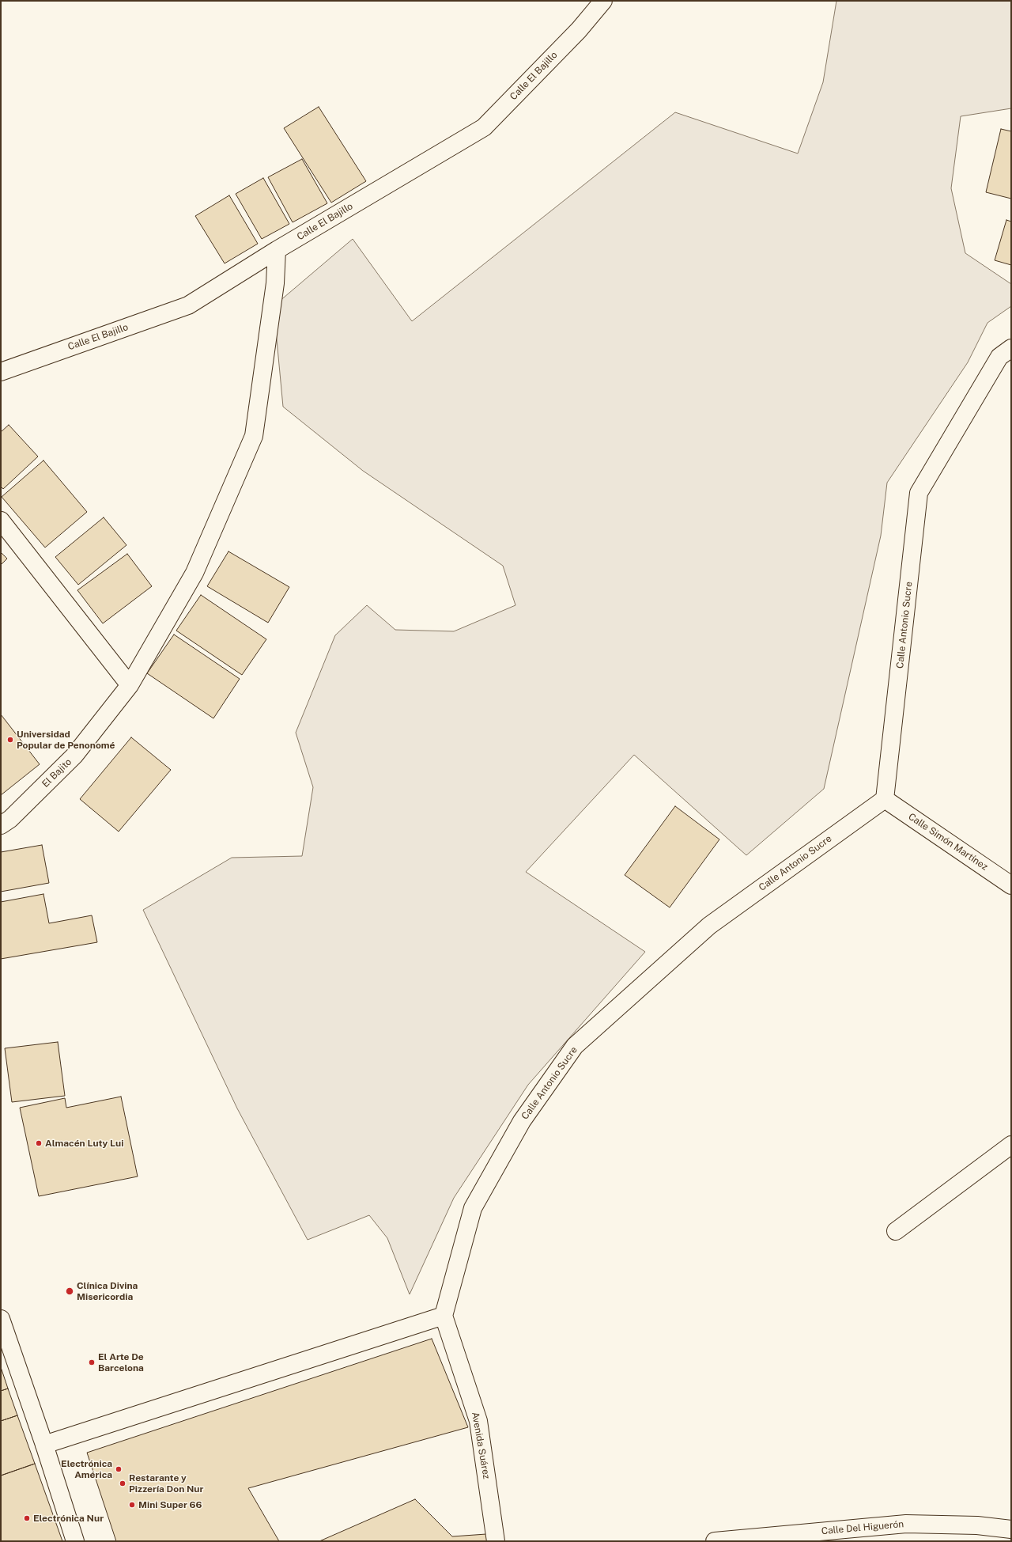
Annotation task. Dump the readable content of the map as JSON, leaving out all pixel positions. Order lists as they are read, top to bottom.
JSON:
{
  "streets": {
    "street": [
      "Calle El Bajillo",
      "Calle Antonio Sucre",
      "El Bajito",
      "Calle Simón Martínez",
      "Avenida Suárez",
      "Calle Del Higuerón"
    ]
  },
  "crossings": [
    ["Calle El Bajillo", "El Bajito"],
    ["Calle Antonio Sucre", "Calle Simón Martínez"],
    ["Calle Antonio Sucre", "Avenida Suárez"]
  ],
  "places": [
    "Universidad Popular de Penonomé",
    "Almacén Luty Lui",
    "Clínica Divina Misericordia",
    "El Arte De Barcelona",
    "Electrónica América",
    "Restarante y Pizzería Don Nur",
    "Mini Super 66",
    "Electrónica Nur"
  ]
}
